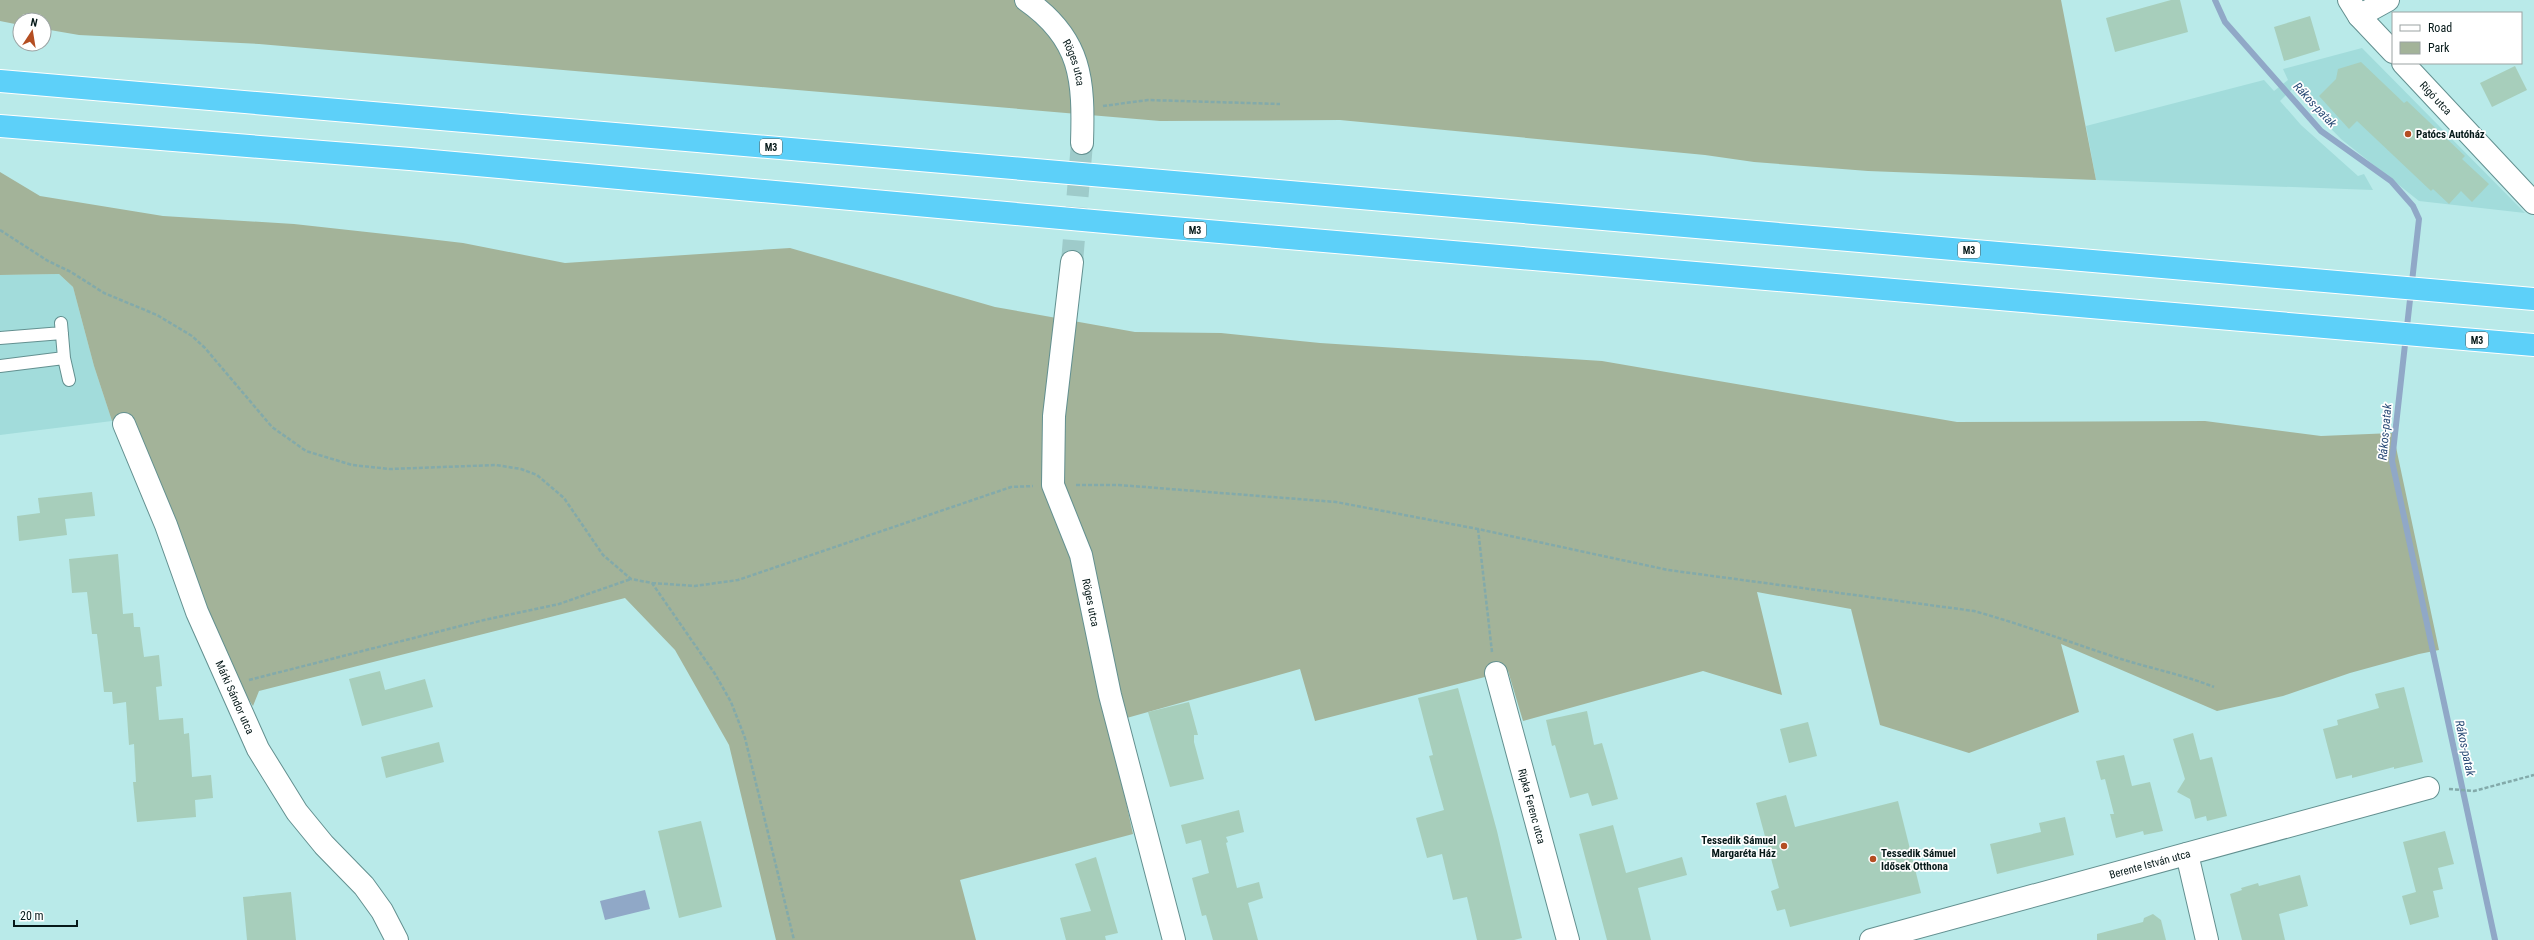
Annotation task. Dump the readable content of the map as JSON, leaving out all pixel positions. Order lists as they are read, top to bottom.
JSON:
{
  "streets": {
    "highway": ["M3"],
    "street": [
      "Röges utca",
      "Rigó utca",
      "Márki Sándor utca",
      "Ripka Ferenc utca",
      "Berente István utca"
    ]
  },
  "water": ["Rákos-patak"],
  "places": ["Patócs Autóház", "Tessedik Sámuel Margaréta Ház", "Tessedik Sámuel Idősek Otthona"],
  "legend": ["Road", "Park"],
  "scale_bar": "20 m",
  "north": "top"
}
